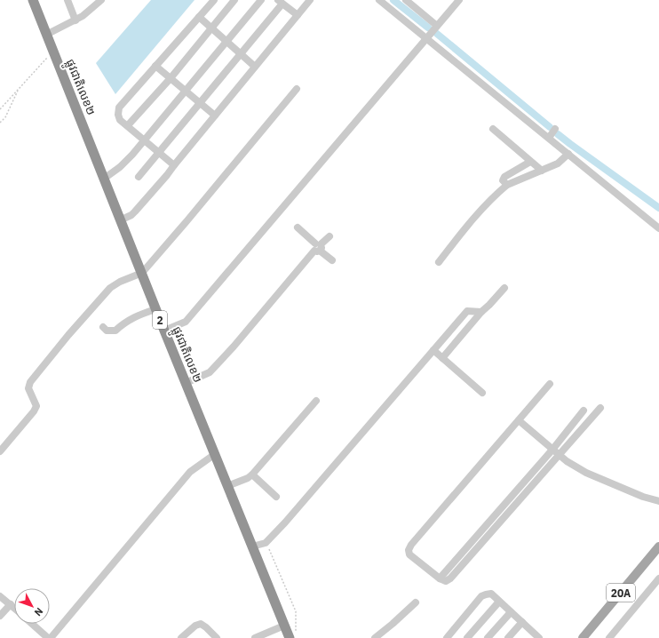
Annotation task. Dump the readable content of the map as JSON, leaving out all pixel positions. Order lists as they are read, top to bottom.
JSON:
{
  "streets": {
    "highway": ["ផ្លូវជាតិលេខ២", "2"],
    "main road": ["20A"]
  },
  "north": "bottom right"
}
